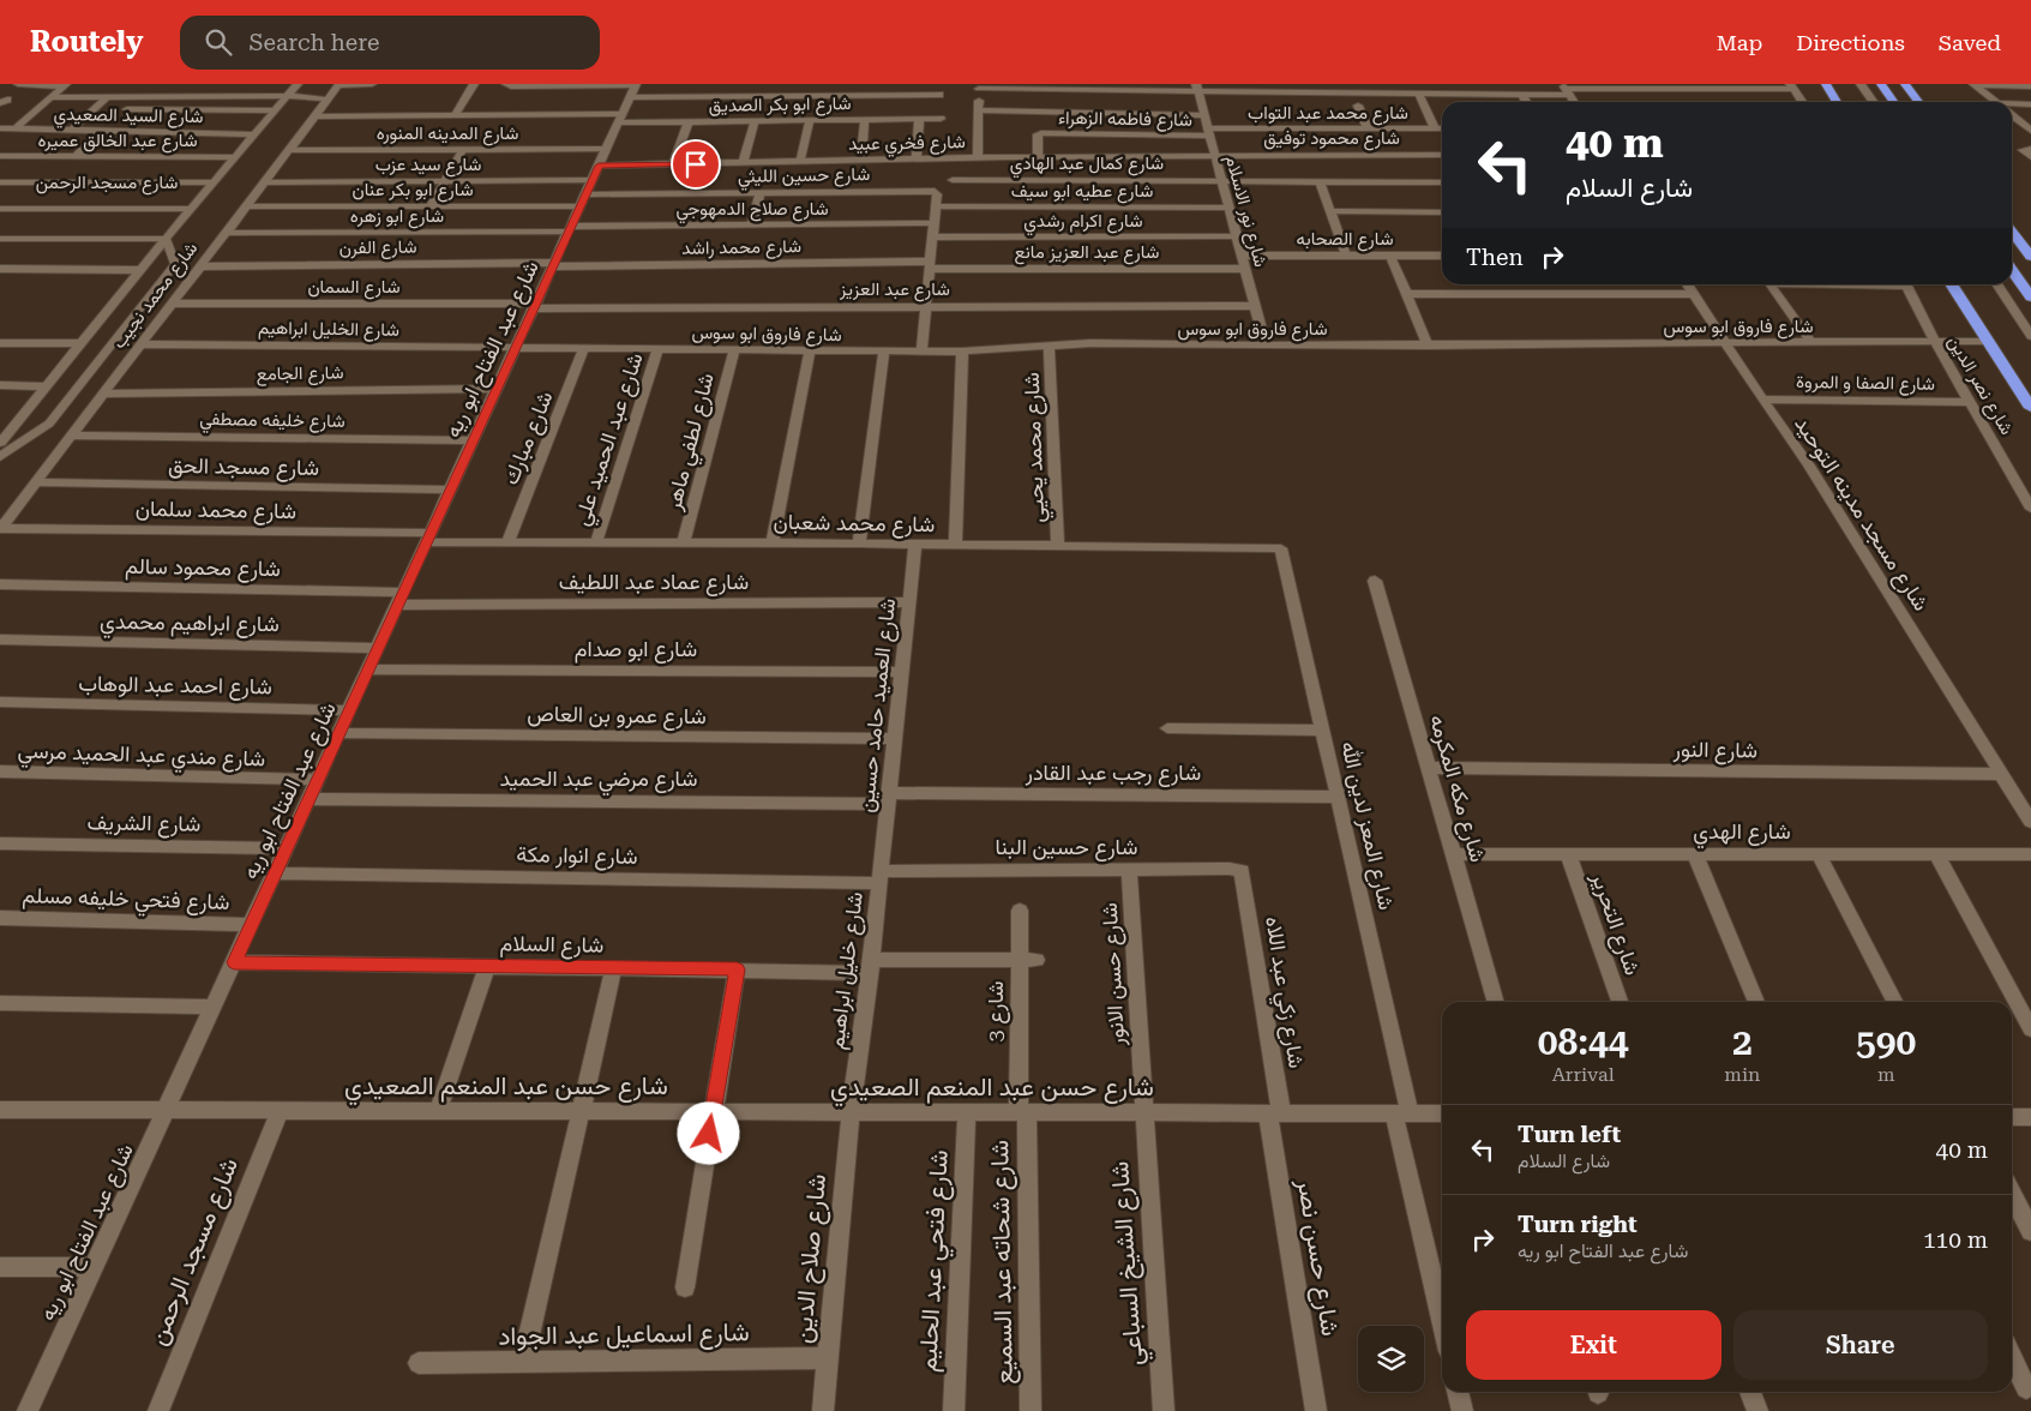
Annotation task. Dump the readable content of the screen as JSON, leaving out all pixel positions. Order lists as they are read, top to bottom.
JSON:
{
  "streets": {
    "street": [
      "شارع ابو بكر الصديق",
      "شارع محمد عبد التواب",
      "شارع السيد الصعيدي",
      "شارع فاطمه الزهراء",
      "شارع المدينه المنوره",
      "شارع محمود توفيق",
      "شارع عبد الخالق عميره",
      "شارع فخري عبيد",
      "شارع كمال عبد الهادي",
      "شارع سيد عزب",
      "شارع حسين الليثي",
      "شارع مسجد الرحمن",
      "شارع ابو بكر عنان",
      "شارع عطيه ابو سيف",
      "شارع صلاح الدمهوجي",
      "شارع نور الاسلام",
      "شارع ابو زهره",
      "شارع اكرام رشدي",
      "شارع الصحابه",
      "شارع الفرن",
      "شارع محمد راشد",
      "شارع عبد العزيز مانع",
      "شارع السمان",
      "شارع عبد العزيز",
      "شارع محمد نجيب",
      "شارع فاروق ابو سوس",
      "شارع الخليل ابراهيم",
      "شارع عبد الفتاح ابو ريه",
      "شارع الجامع",
      "شارع الصفا و المروة",
      "شارع نصر الدين",
      "شارع خليفه مصطفي",
      "شارع مبارك",
      "شارع عبد الحميد علي",
      "شارع لطفي ماهر",
      "شارع محمد يحيي",
      "شارع مسجد الحق",
      "شارع محمد سلمان",
      "شارع مسجد مدينه التوحيد",
      "شارع محمد شعبان",
      "شارع محمود سالم",
      "شارع عماد عبد اللطيف",
      "شارع ابراهيم محمدي",
      "شارع ابو صدام",
      "شارع احمد عبد الوهاب",
      "شارع العميد حامد حسين",
      "شارع عمرو بن العاص",
      "شارع النور",
      "شارع مندي عبد الحميد مرسي",
      "شارع رجب عبد القادر",
      "شارع مرضي عبد الحميد",
      "شارع مكه المكرمه",
      "شارع الشريف",
      "شارع المعز لدين الله",
      "شارع الهدي",
      "شارع حسين البنا",
      "شارع انوار مكة",
      "شارع فتحي خليفه مسلم",
      "شارع التحرير",
      "شارع السلام",
      "شارع خليل ابراهيم",
      "شارع حسن الانور",
      "شارع زكي عبد اللاه",
      "شارع 3",
      "شارع حسن عبد المنعم الصعيدي",
      "شارع حسن نصر",
      "شارع صلاح الدين",
      "شارع فتحي عبد الحليم",
      "شارع شحاته عبد السميع",
      "شارع الشيخ السباعي",
      "شارع اسماعيل عبد الجواد"
    ]
  },
  "crossings": [
    ["شارع ابو بكر الصديق", "شارع محمد نجيب"],
    ["شارع ابو بكر الصديق", "شارع عبد الفتاح ابو ريه"],
    ["شارع محمد عبد التواب", "شارع فاطمه الزهراء"],
    ["شارع محمد عبد التواب", "شارع نور الاسلام"],
    ["شارع السيد الصعيدي", "شارع محمد نجيب"],
    ["شارع فاطمه الزهراء", "شارع فخري عبيد"],
    ["شارع فاطمه الزهراء", "شارع نور الاسلام"],
    ["شارع المدينه المنوره", "شارع محمد نجيب"],
    ["شارع المدينه المنوره", "شارع عبد الفتاح ابو ريه"],
    ["شارع محمود توفيق", "شارع فخري عبيد"],
    ["شارع محمود توفيق", "شارع نور الاسلام"],
    ["شارع عبد الخالق عميره", "شارع محمد نجيب"],
    ["شارع فخري عبيد", "شارع سيد عزب"],
    ["شارع فخري عبيد", "شارع نور الاسلام"],
    ["شارع فخري عبيد", "شارع عبد الفتاح ابو ريه"],
    ["شارع كمال عبد الهادي", "شارع نور الاسلام"],
    ["شارع سيد عزب", "شارع محمد نجيب"],
    ["شارع سيد عزب", "شارع عبد الفتاح ابو ريه"],
    ["شارع حسين الليثي", "شارع ابو بكر عنان"],
    ["شارع حسين الليثي", "شارع عطيه ابو سيف"],
    ["شارع حسين الليثي", "شارع عبد الفتاح ابو ريه"],
    ["شارع مسجد الرحمن", "شارع محمد نجيب"],
    ["شارع مسجد الرحمن", "شارع حسن عبد المنعم الصعيدي"],
    ["شارع ابو بكر عنان", "شارع محمد نجيب"],
    ["شارع ابو بكر عنان", "شارع عبد الفتاح ابو ريه"],
    ["شارع عطيه ابو سيف", "شارع نور الاسلام"],
    ["شارع صلاح الدمهوجي", "شارع ابو زهره"],
    ["شارع صلاح الدمهوجي", "شارع عبد الفتاح ابو ريه"],
    ["شارع نور الاسلام", "شارع اكرام رشدي"],
    ["شارع نور الاسلام", "شارع الصحابه"],
    ["شارع نور الاسلام", "شارع عبد العزيز مانع"],
    ["شارع نور الاسلام", "شارع عبد العزيز"],
    ["شارع نور الاسلام", "شارع فاروق ابو سوس"],
    ["شارع ابو زهره", "شارع محمد نجيب"],
    ["شارع ابو زهره", "شارع عبد الفتاح ابو ريه"],
    ["شارع الفرن", "شارع محمد راشد"],
    ["شارع الفرن", "شارع محمد نجيب"],
    ["شارع الفرن", "شارع عبد الفتاح ابو ريه"],
    ["شارع محمد راشد", "شارع عبد العزيز مانع"],
    ["شارع محمد راشد", "شارع عبد الفتاح ابو ريه"],
    ["شارع السمان", "شارع عبد العزيز"],
    ["شارع السمان", "شارع محمد نجيب"],
    ["شارع السمان", "شارع عبد الفتاح ابو ريه"],
    ["شارع عبد العزيز", "شارع عبد الفتاح ابو ريه"],
    ["شارع محمد نجيب", "شارع الخليل ابراهيم"],
    ["شارع محمد نجيب", "شارع الجامع"],
    ["شارع محمد نجيب", "شارع خليفه مصطفي"],
    ["شارع محمد نجيب", "شارع مسجد الحق"],
    ["شارع محمد نجيب", "شارع محمد سلمان"],
    ["شارع فاروق ابو سوس", "شارع الخليل ابراهيم"],
    ["شارع فاروق ابو سوس", "شارع عبد الفتاح ابو ريه"],
    ["شارع فاروق ابو سوس", "شارع نصر الدين"],
    ["شارع فاروق ابو سوس", "شارع مبارك"],
    ["شارع فاروق ابو سوس", "شارع عبد الحميد علي"],
    ["شارع فاروق ابو سوس", "شارع لطفي ماهر"],
    ["شارع فاروق ابو سوس", "شارع محمد يحيي"],
    ["شارع فاروق ابو سوس", "شارع مسجد مدينه التوحيد"],
    ["شارع الخليل ابراهيم", "شارع عبد الفتاح ابو ريه"],
    ["شارع عبد الفتاح ابو ريه", "شارع الجامع"],
    ["شارع عبد الفتاح ابو ريه", "شارع خليفه مصطفي"],
    ["شارع عبد الفتاح ابو ريه", "شارع مسجد الحق"],
    ["شارع عبد الفتاح ابو ريه", "شارع محمد سلمان"],
    ["شارع عبد الفتاح ابو ريه", "شارع محمد شعبان"],
    ["شارع عبد الفتاح ابو ريه", "شارع محمود سالم"],
    ["شارع عبد الفتاح ابو ريه", "شارع عماد عبد اللطيف"],
    ["شارع عبد الفتاح ابو ريه", "شارع ابراهيم محمدي"],
    ["شارع عبد الفتاح ابو ريه", "شارع ابو صدام"],
    ["شارع عبد الفتاح ابو ريه", "شارع احمد عبد الوهاب"],
    ["شارع عبد الفتاح ابو ريه", "شارع عمرو بن العاص"],
    ["شارع عبد الفتاح ابو ريه", "شارع مندي عبد الحميد مرسي"],
    ["شارع عبد الفتاح ابو ريه", "شارع مرضي عبد الحميد"],
    ["شارع عبد الفتاح ابو ريه", "شارع الشريف"],
    ["شارع عبد الفتاح ابو ريه", "شارع انوار مكة"],
    ["شارع عبد الفتاح ابو ريه", "شارع فتحي خليفه مسلم"],
    ["شارع عبد الفتاح ابو ريه", "شارع السلام"],
    ["شارع عبد الفتاح ابو ريه", "شارع حسن عبد المنعم الصعيدي"],
    ["شارع الصفا و المروة", "شارع نصر الدين"],
    ["شارع الصفا و المروة", "شارع مسجد مدينه التوحيد"],
    ["شارع مبارك", "شارع محمد شعبان"],
    ["شارع عبد الحميد علي", "شارع محمد شعبان"],
    ["شارع لطفي ماهر", "شارع محمد شعبان"],
    ["شارع محمد يحيي", "شارع محمد شعبان"],
    ["شارع محمد سلمان", "شارع محمد شعبان"],
    ["شارع مسجد مدينه التوحيد", "شارع النور"],
    ["شارع محمد شعبان", "شارع العميد حامد حسين"],
    ["شارع محمد شعبان", "شارع المعز لدين الله"],
    ["شارع محمود سالم", "شارع عماد عبد اللطيف"],
    ["شارع عماد عبد اللطيف", "شارع العميد حامد حسين"],
    ["شارع ابو صدام", "شارع العميد حامد حسين"],
    ["شارع العميد حامد حسين", "شارع عمرو بن العاص"],
    ["شارع العميد حامد حسين", "شارع رجب عبد القادر"],
    ["شارع العميد حامد حسين", "شارع مرضي عبد الحميد"],
    ["شارع العميد حامد حسين", "شارع حسين البنا"],
    ["شارع العميد حامد حسين", "شارع انوار مكة"],
    ["شارع العميد حامد حسين", "شارع خليل ابراهيم"],
    ["شارع النور", "شارع مكه المكرمه"],
    ["شارع رجب عبد القادر", "شارع مرضي عبد الحميد"],
    ["شارع رجب عبد القادر", "شارع المعز لدين الله"],
    ["شارع مكه المكرمه", "شارع الهدي"],
    ["شارع المعز لدين الله", "شارع حسن عبد المنعم الصعيدي"],
    ["شارع الهدي", "شارع التحرير"],
    ["شارع حسين البنا", "شارع انوار مكة"],
    ["شارع حسين البنا", "شارع خليل ابراهيم"],
    ["شارع حسين البنا", "شارع حسن الانور"],
    ["شارع حسين البنا", "شارع زكي عبد اللاه"],
    ["شارع انوار مكة", "شارع خليل ابراهيم"],
    ["شارع السلام", "شارع خليل ابراهيم"],
    ["شارع السلام", "شارع 3"],
    ["شارع خليل ابراهيم", "شارع حسن عبد المنعم الصعيدي"],
    ["شارع خليل ابراهيم", "شارع صلاح الدين"],
    ["شارع حسن الانور", "شارع حسن عبد المنعم الصعيدي"],
    ["شارع حسن الانور", "شارع الشيخ السباعي"],
    ["شارع زكي عبد اللاه", "شارع حسن عبد المنعم الصعيدي"],
    ["شارع زكي عبد اللاه", "شارع حسن نصر"],
    ["شارع 3", "شارع حسن عبد المنعم الصعيدي"],
    ["شارع 3", "شارع شحاته عبد السميع"],
    ["شارع حسن عبد المنعم الصعيدي", "شارع حسن نصر"],
    ["شارع حسن عبد المنعم الصعيدي", "شارع صلاح الدين"],
    ["شارع حسن عبد المنعم الصعيدي", "شارع فتحي عبد الحليم"],
    ["شارع حسن عبد المنعم الصعيدي", "شارع شحاته عبد السميع"],
    ["شارع حسن عبد المنعم الصعيدي", "شارع الشيخ السباعي"],
    ["شارع صلاح الدين", "شارع اسماعيل عبد الجواد"]
  ],
  "page": {
    "header": "Routely",
    "search": "Search here",
    "nav": ["Map", "Directions", "Saved"],
    "turn": ["40 m", "شارع السلام"],
    "then": "Then",
    "eta": [
      "08:44",
      "Arrival",
      "2",
      "min",
      "590",
      "m"
    ],
    "list": [
      {
        "name": "Turn left",
        "note": "شارع السلام",
        "value": "40 m"
      },
      {
        "name": "Turn right",
        "note": "شارع عبد الفتاح ابو ريه",
        "value": "110 m"
      }
    ],
    "buttons": ["Exit", "Share"]
  }
}
